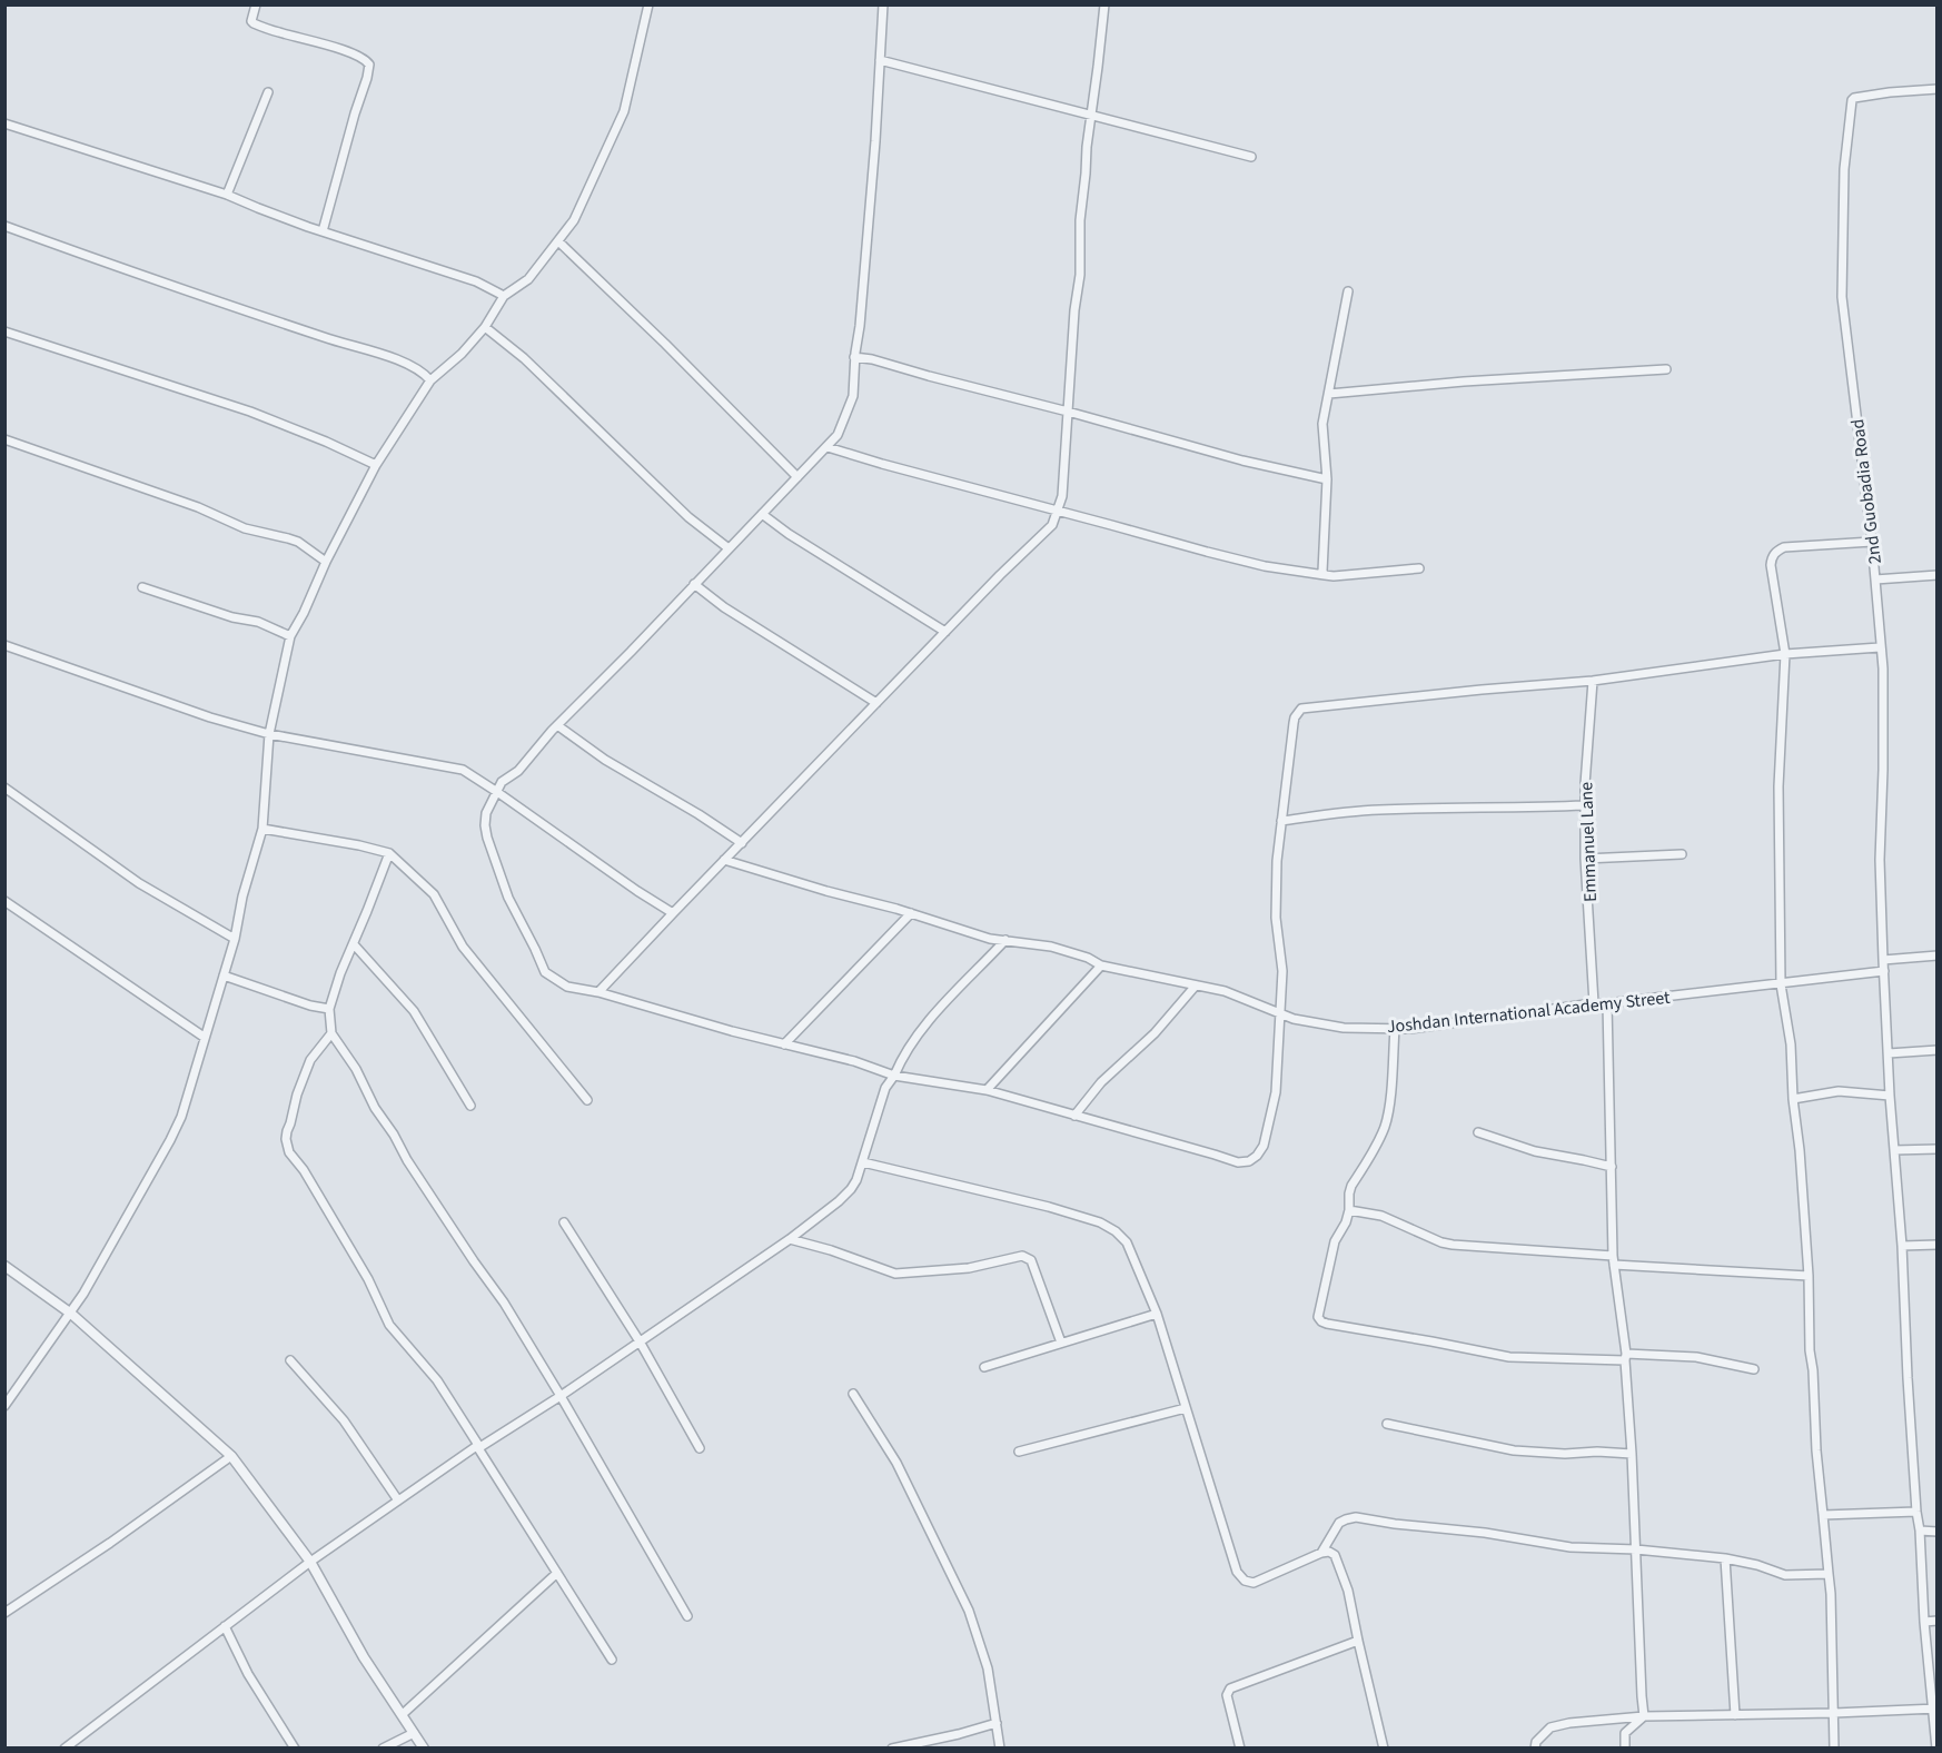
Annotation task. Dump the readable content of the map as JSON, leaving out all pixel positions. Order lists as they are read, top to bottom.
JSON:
{
  "streets": {
    "street": ["2nd Guobadia Road", "Emmanuel Lane", "Joshdan International Academy Street"]
  },
  "crossings": [
    ["2nd Guobadia Road", "Joshdan International Academy Street"],
    ["Emmanuel Lane", "Joshdan International Academy Street"]
  ]
}
